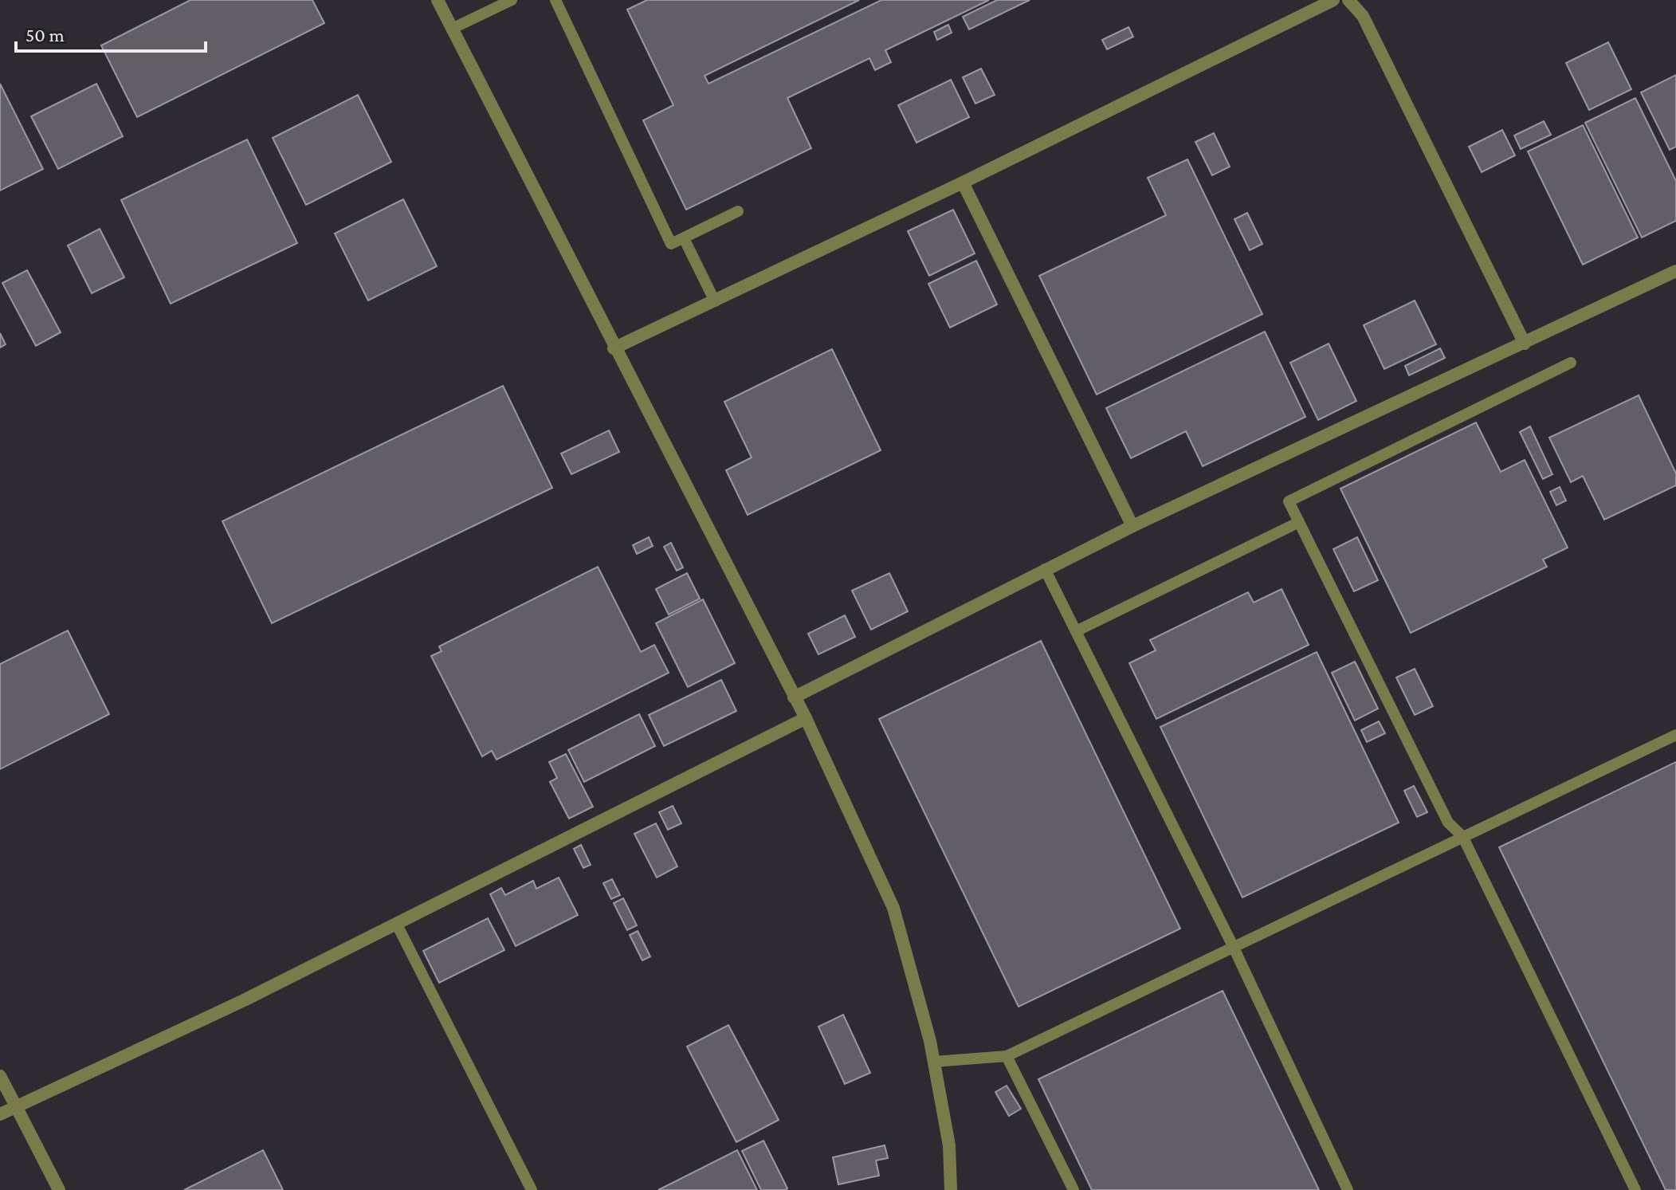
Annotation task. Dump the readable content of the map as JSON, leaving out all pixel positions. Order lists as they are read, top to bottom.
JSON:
{
  "scale_bar": "50 m"
}
